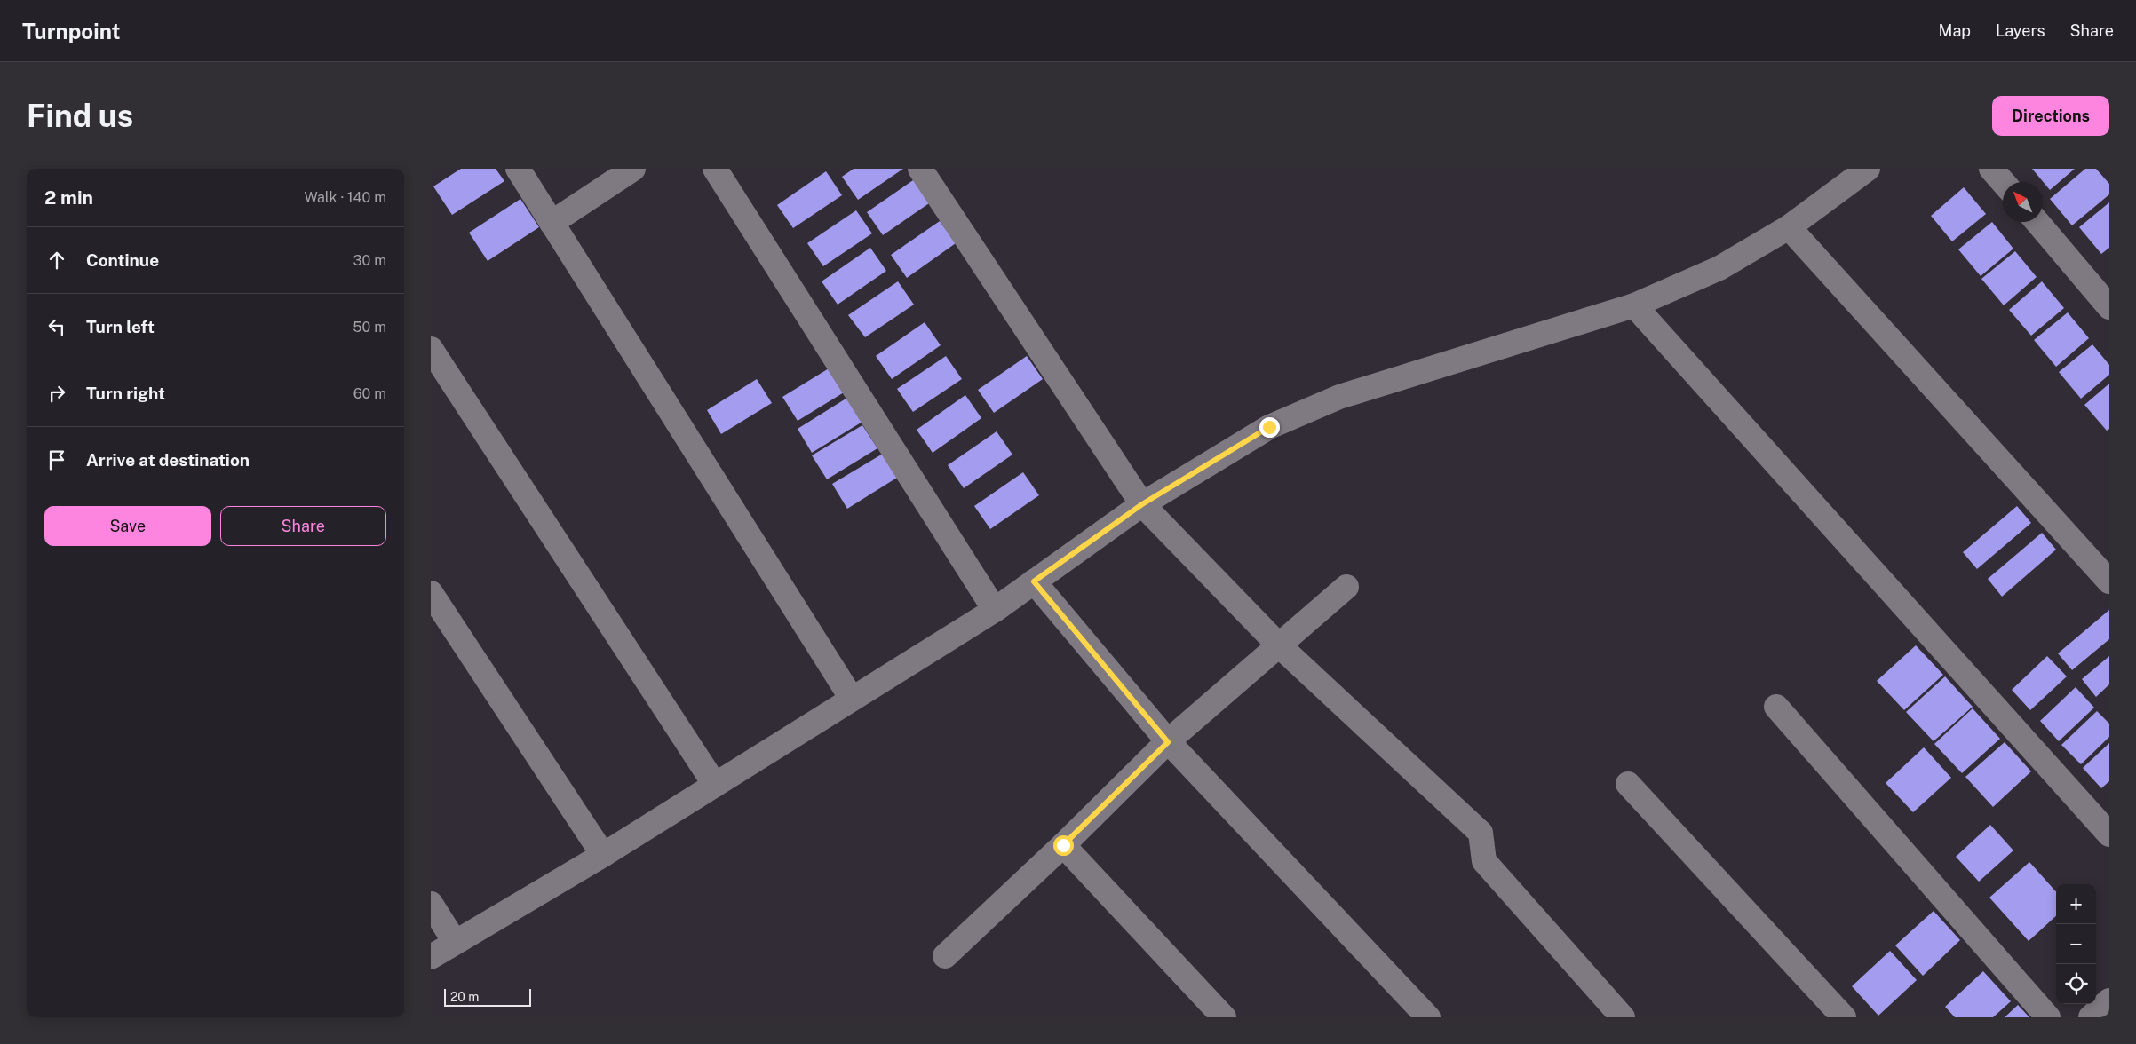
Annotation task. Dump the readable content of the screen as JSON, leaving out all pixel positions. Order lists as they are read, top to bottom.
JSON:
{
  "scale_bar": "20 m",
  "north": "top left",
  "page": {
    "header": "Turnpoint",
    "nav": ["Map", "Layers", "Share"],
    "buttons": [
      "Directions",
      ["Save", "Share"]
    ],
    "title": "Find us",
    "heading": ["2 min", "Walk · 140 m"],
    "list": [
      ["Continue", "30 m"],
      ["Turn left", "50 m"],
      ["Turn right", "60 m"],
      "Arrive at destination"
    ],
    "map_buttons": ["+", "−"],
    "scale": "20 m"
  }
}
